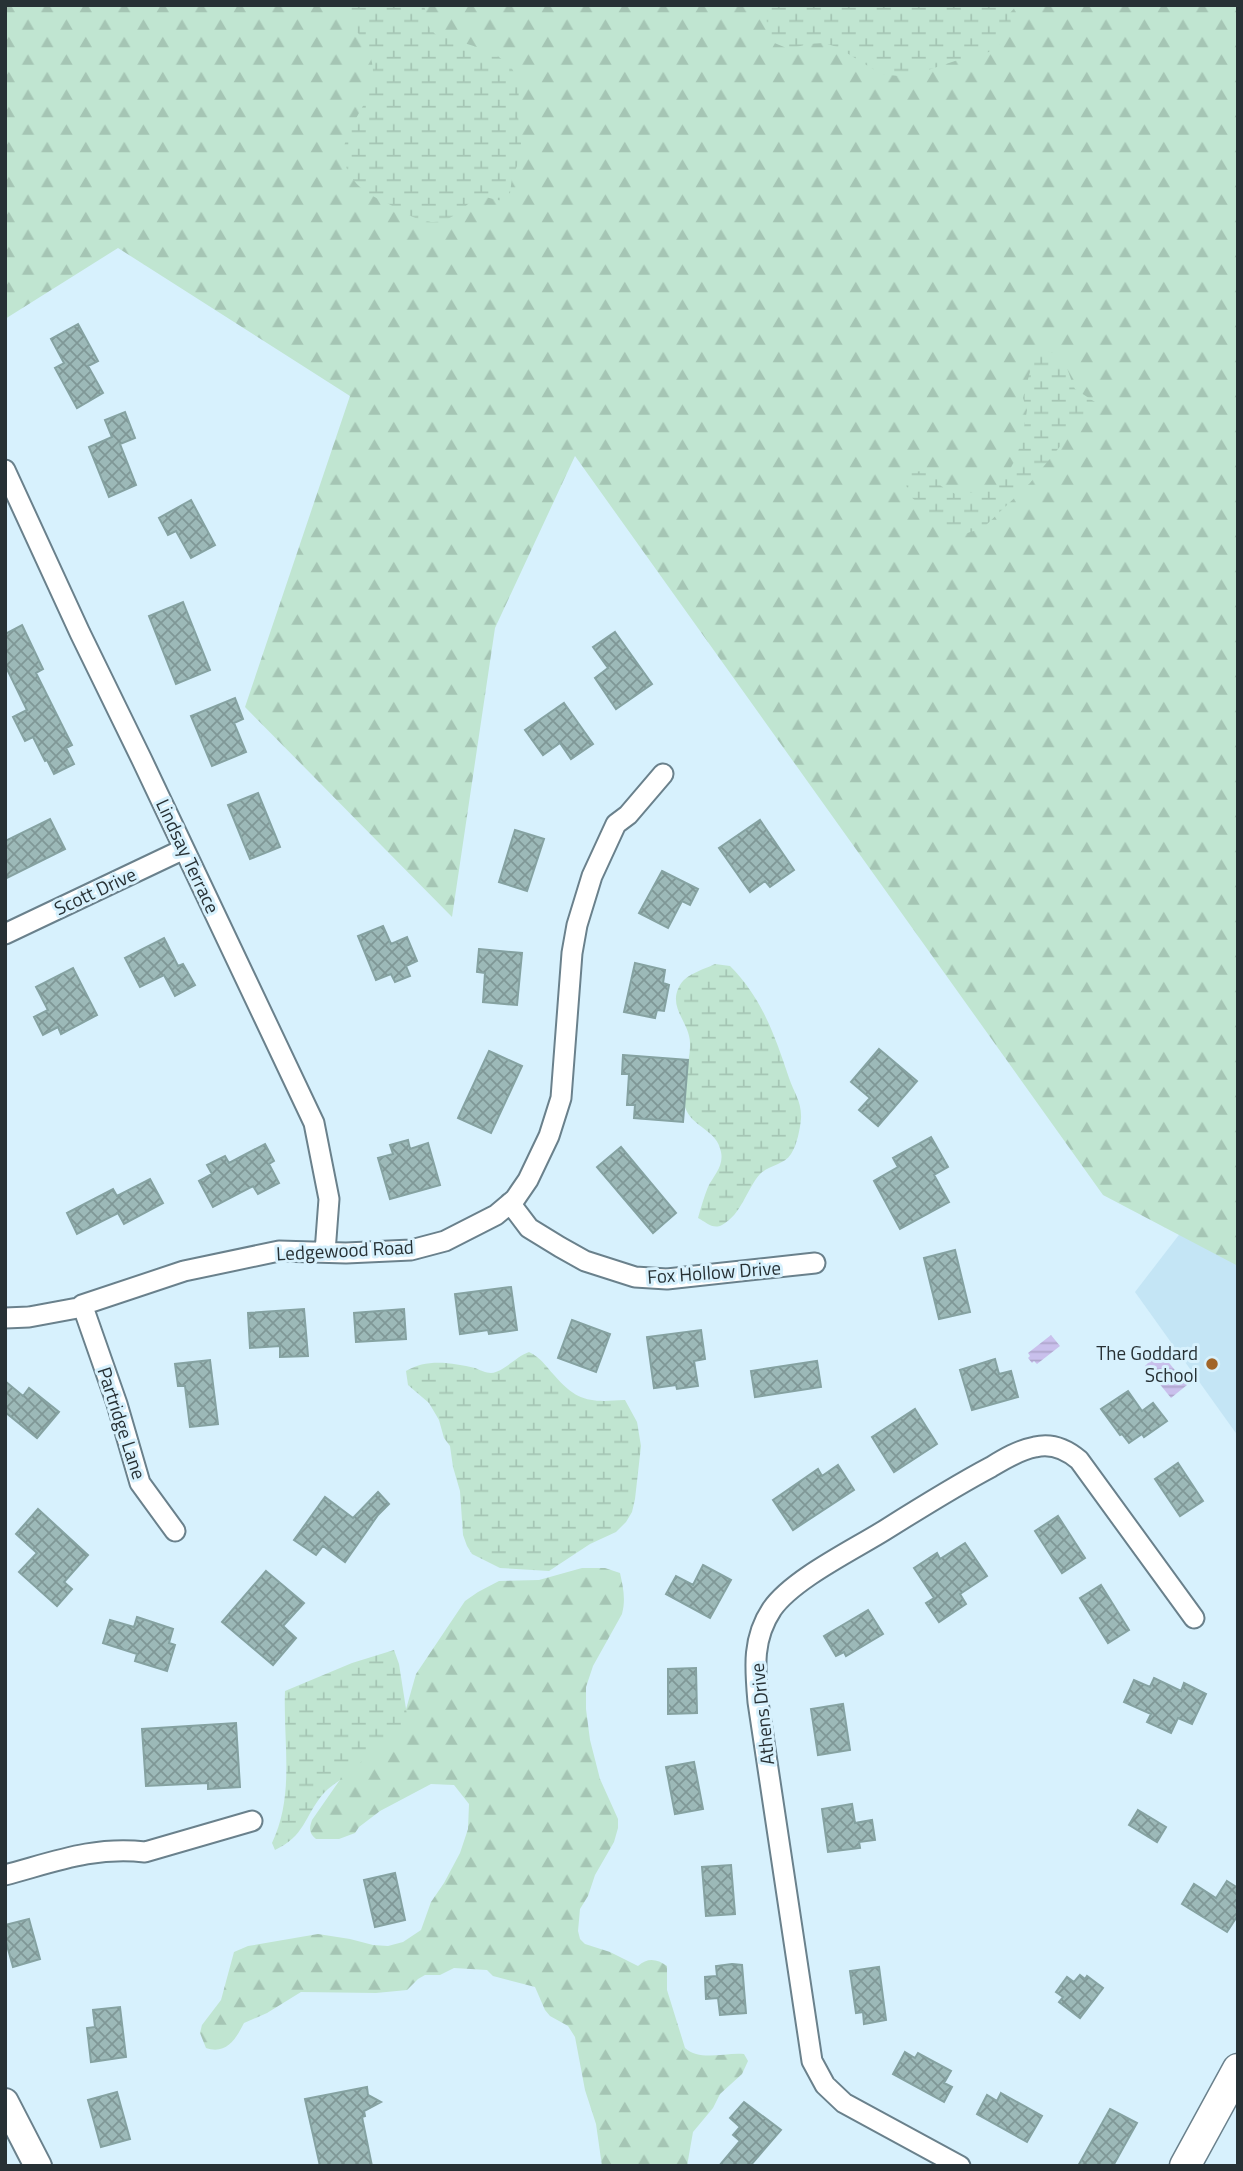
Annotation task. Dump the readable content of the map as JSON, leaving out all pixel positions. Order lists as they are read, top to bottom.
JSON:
{
  "streets": {
    "street": [
      "Lindsay Terrace",
      "Scott Drive",
      "Ledgewood Road",
      "Fox Hollow Drive",
      "Partridge Lane",
      "Athens Drive"
    ]
  },
  "crossings": [
    ["Lindsay Terrace", "Scott Drive"],
    ["Lindsay Terrace", "Ledgewood Road"],
    ["Ledgewood Road", "Fox Hollow Drive"],
    ["Ledgewood Road", "Partridge Lane"]
  ],
  "places": ["The Goddard School"]
}
